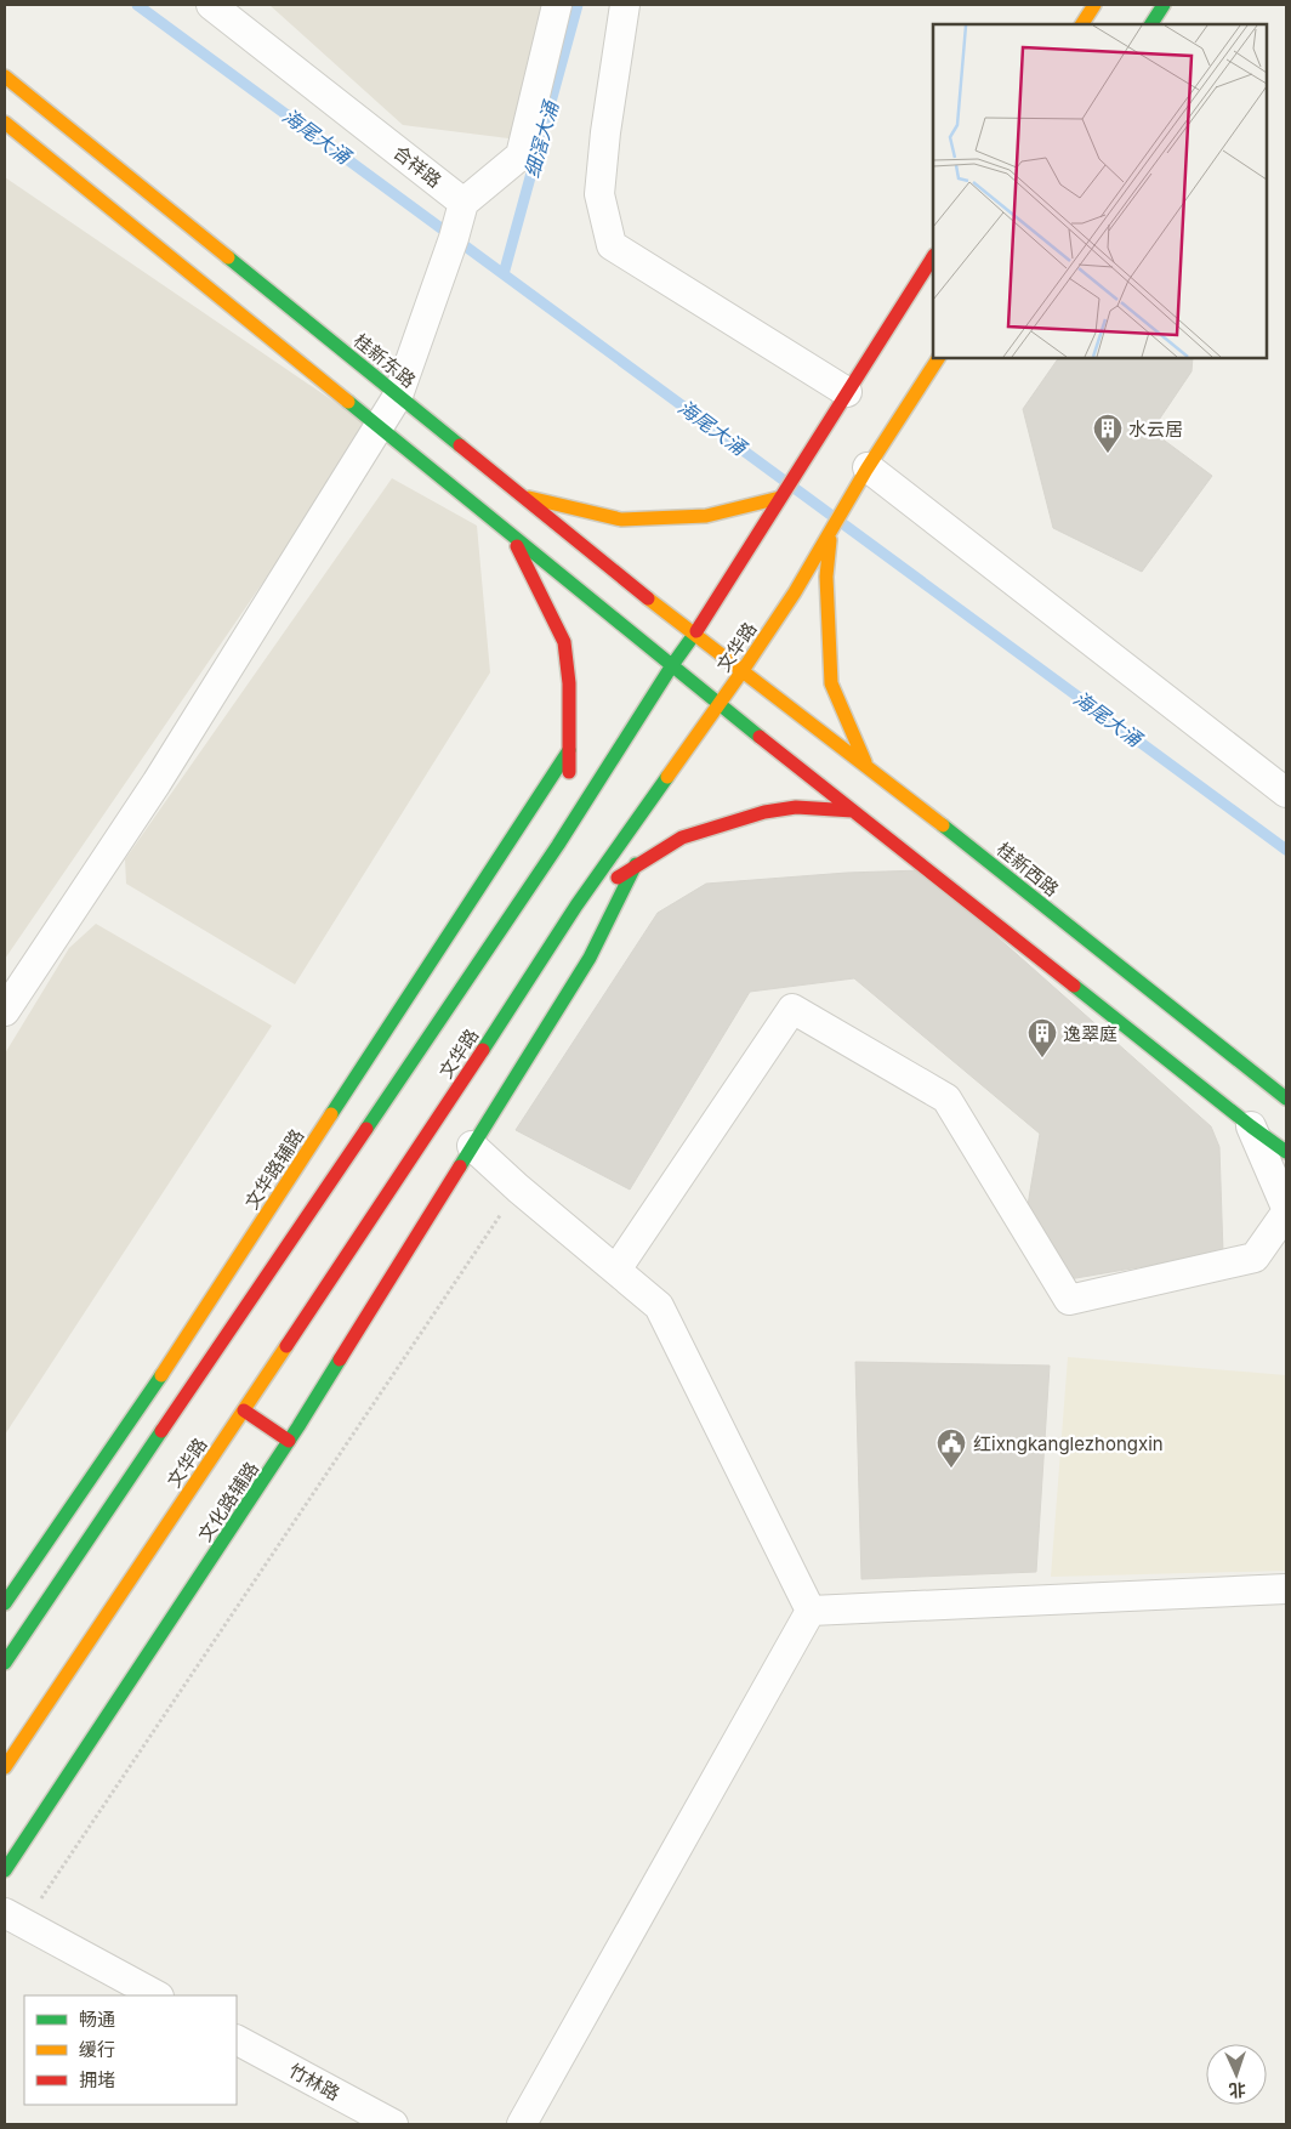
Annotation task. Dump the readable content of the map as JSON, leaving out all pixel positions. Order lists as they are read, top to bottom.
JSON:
{
  "streets": {
    "street": [
      "合祥路",
      "桂新东路",
      "文华路",
      "桂新西路",
      "文华路辅路",
      "文化路辅路",
      "竹林路"
    ]
  },
  "crossings": [
    ["桂新东路", "文华路"],
    ["桂新东路", "桂新西路"],
    ["文华路", "桂新西路"]
  ],
  "water": ["海尾大涌", "细滘大涌"],
  "places": {
    "building": ["水云居", "逸翠庭"],
    "public building": ["红ixngkanglezhongxin"]
  },
  "legend": ["畅通", "缓行", "拥堵"],
  "north": "bottom"
}
